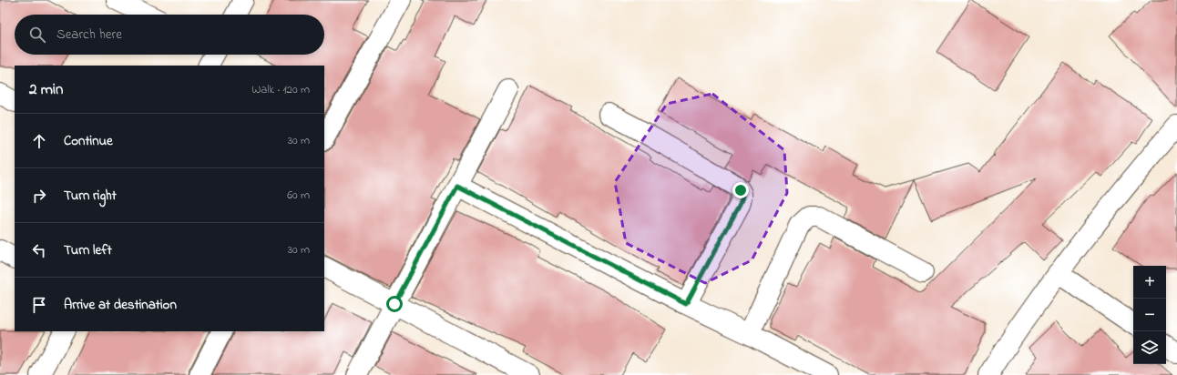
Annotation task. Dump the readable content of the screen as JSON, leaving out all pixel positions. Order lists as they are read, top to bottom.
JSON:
{
  "page": {
    "search": "Search here",
    "heading": ["2 min", "Walk · 120 m"],
    "list": [
      ["Continue", "30 m"],
      ["Turn right", "60 m"],
      ["Turn left", "30 m"],
      "Arrive at destination"
    ],
    "map_buttons": ["+", "−"]
  }
}
